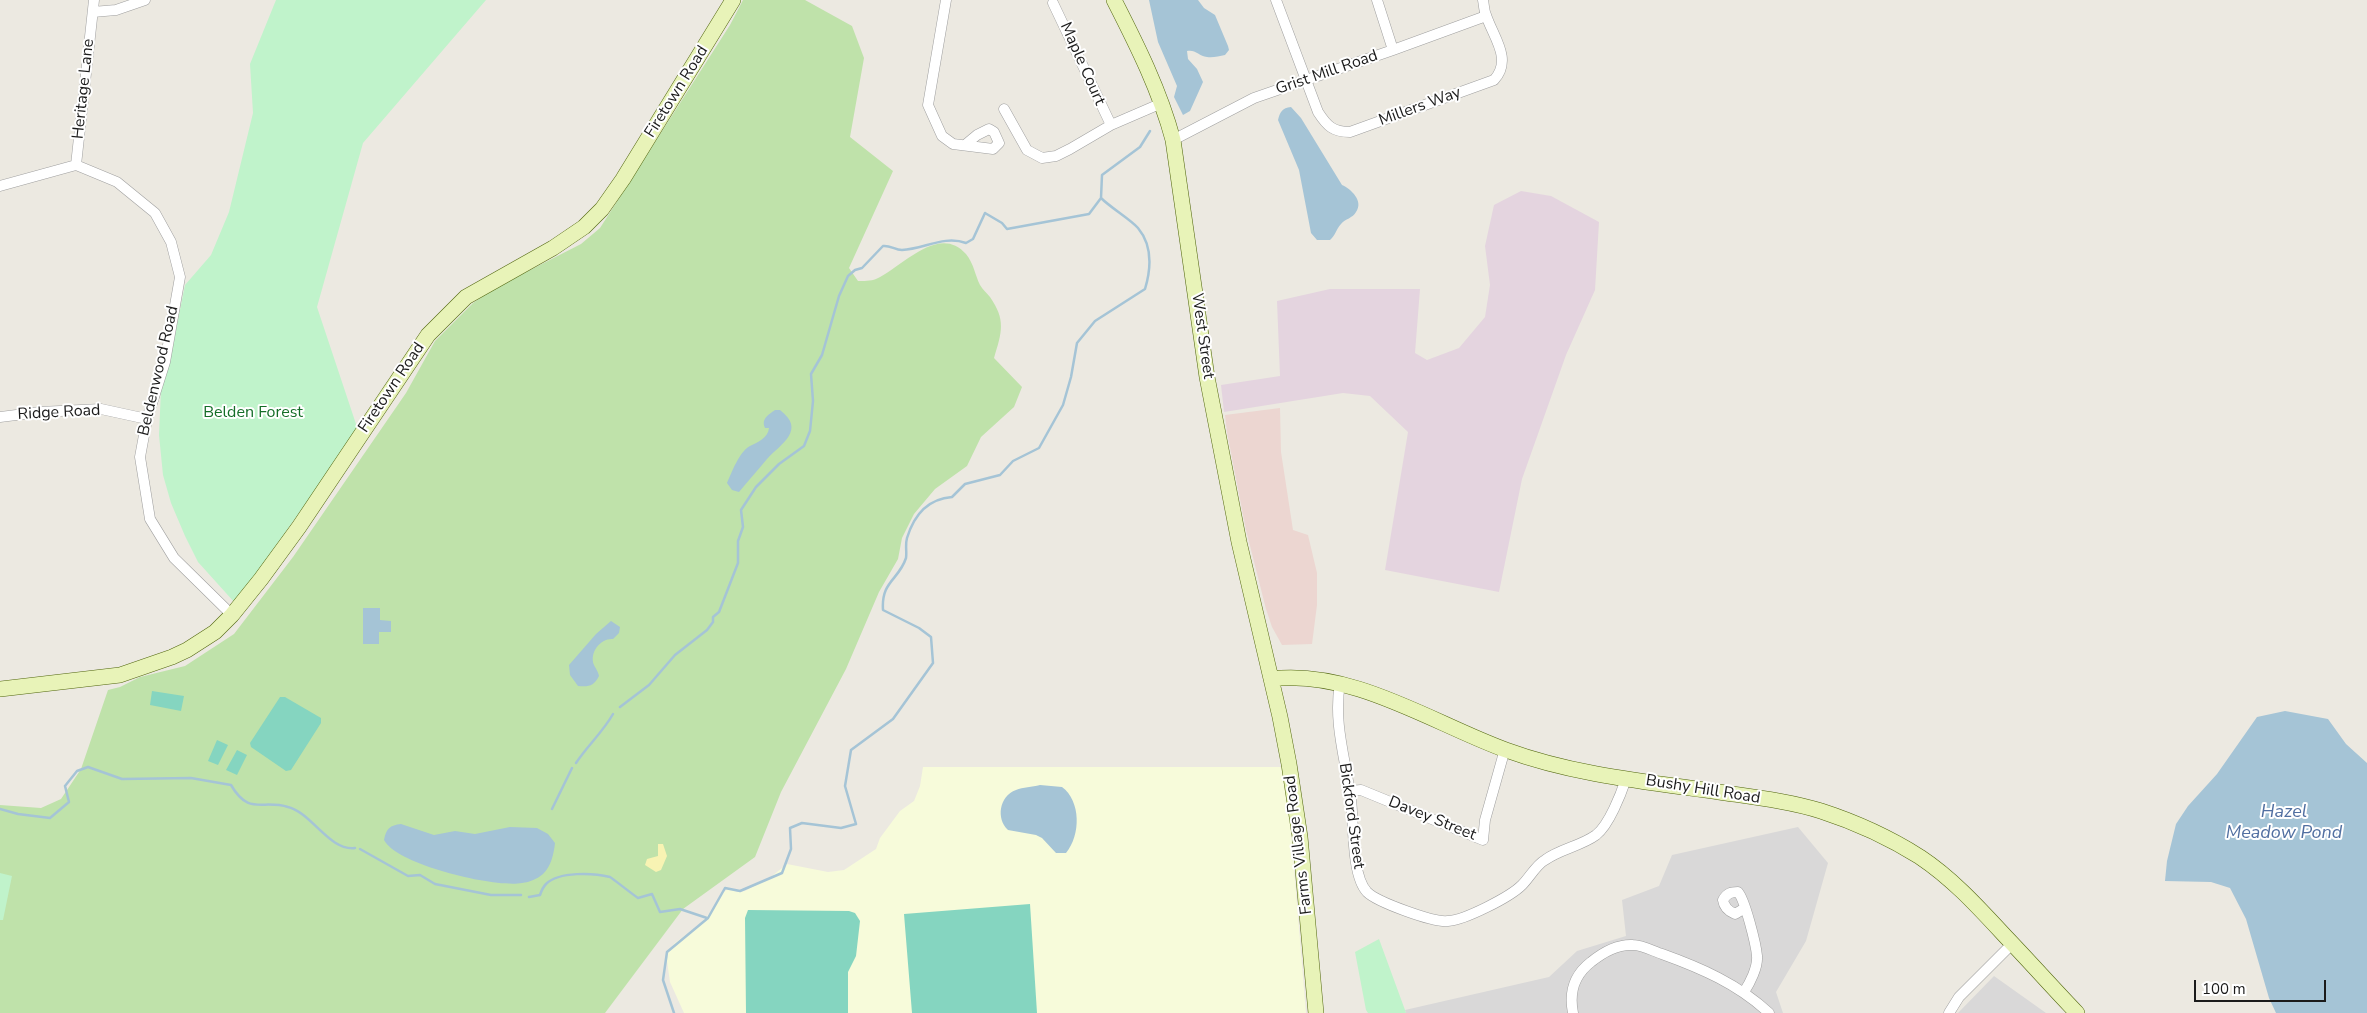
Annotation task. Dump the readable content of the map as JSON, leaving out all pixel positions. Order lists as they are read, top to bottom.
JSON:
{
  "streets": {
    "main road": [
      "Firetown Road",
      "West Street",
      "Bushy Hill Road",
      "Farms Village Road"
    ],
    "street": [
      "Maple Court",
      "Grist Mill Road",
      "Heritage Lane",
      "Millers Way",
      "Beldenwood Road",
      "Ridge Road",
      "Bickford Street",
      "Davey Street"
    ]
  },
  "crossings": [
    ["Maple Court", "West Street"],
    ["Grist Mill Road", "Millers Way"],
    ["Grist Mill Road", "West Street"],
    ["Heritage Lane", "Beldenwood Road"],
    ["Firetown Road", "Beldenwood Road"],
    ["West Street", "Bushy Hill Road"],
    ["West Street", "Farms Village Road"],
    ["Beldenwood Road", "Ridge Road"],
    ["Bushy Hill Road", "Bickford Street"],
    ["Bushy Hill Road", "Davey Street"],
    ["Bushy Hill Road", "Farms Village Road"],
    ["Bickford Street", "Davey Street"]
  ],
  "water": ["Hazel Meadow Pond"],
  "parks": ["Belden Forest"],
  "scale_bar": "100 m"
}
